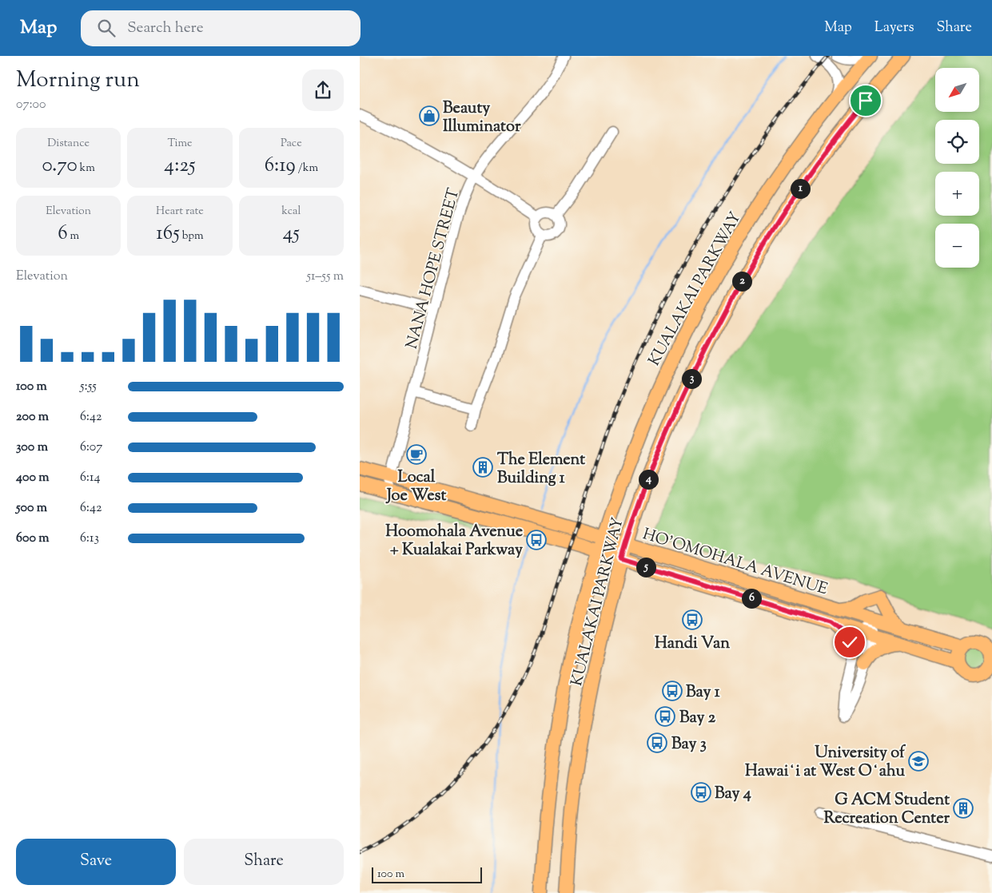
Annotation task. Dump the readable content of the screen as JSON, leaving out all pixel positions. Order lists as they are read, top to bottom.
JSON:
{
  "streets": {
    "main road": ["KUALAKAI PARKWAY", "HO’OMOHALA AVENUE"],
    "street": ["NANA HOPE STREET"]
  },
  "crossings": [
    ["NANA HOPE STREET", "HO’OMOHALA AVENUE"],
    ["KUALAKAI PARKWAY", "HO’OMOHALA AVENUE"]
  ],
  "places": {
    "shop": ["Beauty Illuminator"],
    "cafe": ["Local Joe West"],
    "building": ["The Element Building 1", "G ACM Student Recreation Center"],
    "bus stop": [
      "Hoomohala Avenue + Kualakai Parkway",
      "Handi Van",
      "Bay 1",
      "Bay 2",
      "Bay 3",
      "Bay 4"
    ],
    "school or university": ["University of Hawaiʻi at West Oʻahu"]
  },
  "scale_bar": "100 m",
  "north": "bottom left",
  "page": {
    "header": "Map",
    "search": "Search here",
    "nav": ["Map", "Layers", "Share"],
    "heading": ["Morning run", "07:00"],
    "map_buttons": ["+", "−"],
    "stats": [
      ["Distance", "0.70 km"],
      ["Time", "4:25"],
      ["Pace", "6:19 /km"],
      ["Elevation", "6 m"],
      ["Heart rate", "165 bpm"],
      ["kcal", "45"]
    ],
    "pins": [
      "1",
      "2",
      "3",
      "4",
      "5",
      "6"
    ],
    "chart": ["Elevation", "51–55 m"],
    "list": [
      {
        "name": "100 m",
        "note": "5:55"
      },
      {
        "name": "200 m",
        "note": "6:42"
      },
      {
        "name": "300 m",
        "note": "6:07"
      },
      {
        "name": "400 m",
        "note": "6:14"
      },
      {
        "name": "500 m",
        "note": "6:42"
      },
      {
        "name": "600 m",
        "note": "6:13"
      }
    ],
    "buttons": ["Save", "Share"],
    "scale": "100 m"
  }
}
